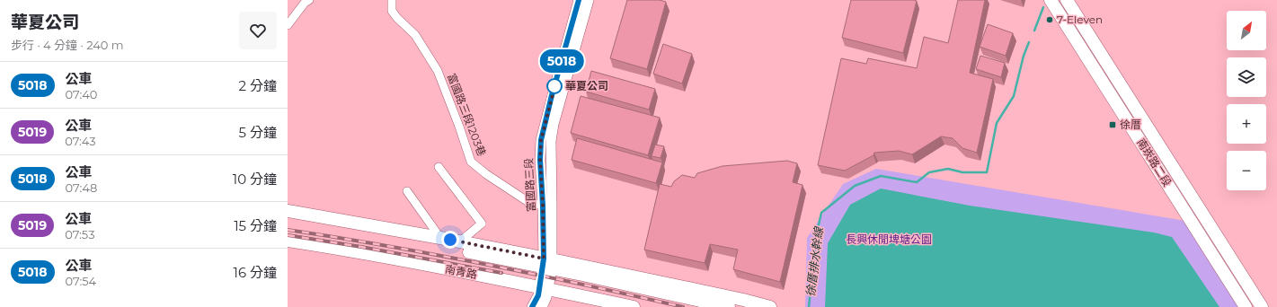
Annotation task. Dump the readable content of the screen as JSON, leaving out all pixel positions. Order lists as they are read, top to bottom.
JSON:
{
  "streets": {
    "main road": ["南崁路二段", "南青路"],
    "street": ["富國路三段1203巷", "富國路三段"]
  },
  "crossings": [
    ["富國路三段1203巷", "富國路三段"],
    ["富國路三段", "南青路"]
  ],
  "water": ["徐厝排水幹線"],
  "parks": ["長興休閒埤塘公園"],
  "places": {
    "other": ["7-Eleven", "華夏公司"],
    "transit": ["徐厝"]
  },
  "lines": ["bus line 5018"],
  "north": "top right",
  "page": {
    "heading": ["華夏公司", "步行 · 4 分鐘 · 240 m"],
    "on_map": "5018",
    "map_buttons": ["+", "−"],
    "list": [
      {
        "mark": "5018",
        "name": "公車",
        "note": "07:40",
        "value": "2 分鐘"
      },
      {
        "mark": "5019",
        "name": "公車",
        "note": "07:43",
        "value": "5 分鐘"
      },
      {
        "mark": "5018",
        "name": "公車",
        "note": "07:48",
        "value": "10 分鐘"
      },
      {
        "mark": "5019",
        "name": "公車",
        "note": "07:53",
        "value": "15 分鐘"
      },
      {
        "mark": "5018",
        "name": "公車",
        "note": "07:54",
        "value": "16 分鐘"
      }
    ]
  }
}
